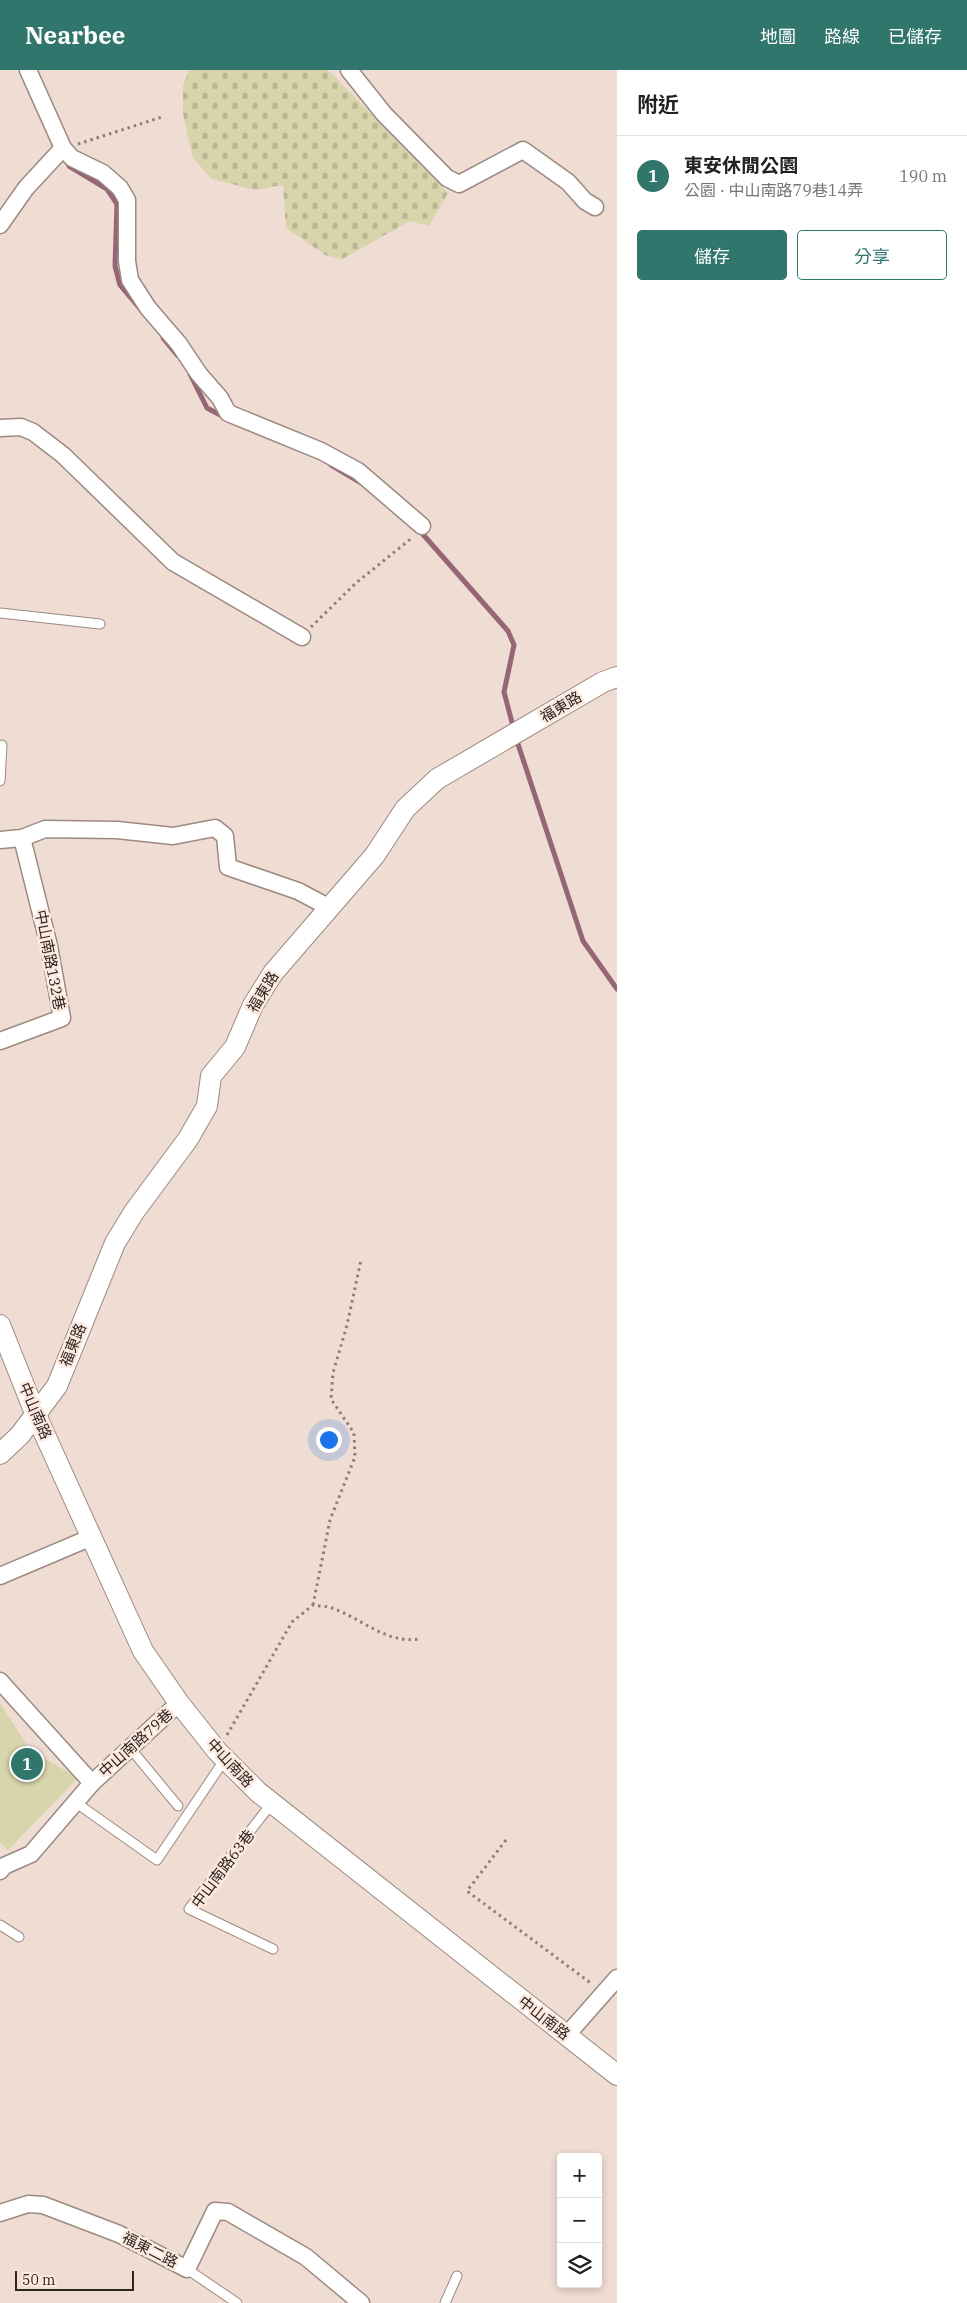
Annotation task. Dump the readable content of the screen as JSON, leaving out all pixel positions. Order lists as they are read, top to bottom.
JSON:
{
  "streets": {
    "street": [
      "福東路",
      "中山南路132巷",
      "中山南路",
      "中山南路79巷",
      "福東二路"
    ],
    "lane": ["中山南路63巷"]
  },
  "crossings": [
    ["福東路", "中山南路"],
    ["中山南路", "中山南路79巷"],
    ["中山南路", "中山南路63巷"]
  ],
  "scale_bar": "50 m",
  "page": {
    "header": "Nearbee",
    "nav": ["地圖", "路線", "已儲存"],
    "heading": "附近",
    "list": [
      {
        "mark": "1",
        "name": "東安休閒公園",
        "note": "公園 · 中山南路79巷14弄",
        "value": "190 m"
      }
    ],
    "buttons": ["儲存", "分享"],
    "pins": "1",
    "map_buttons": ["+", "−"],
    "scale": "50 m"
  }
}
